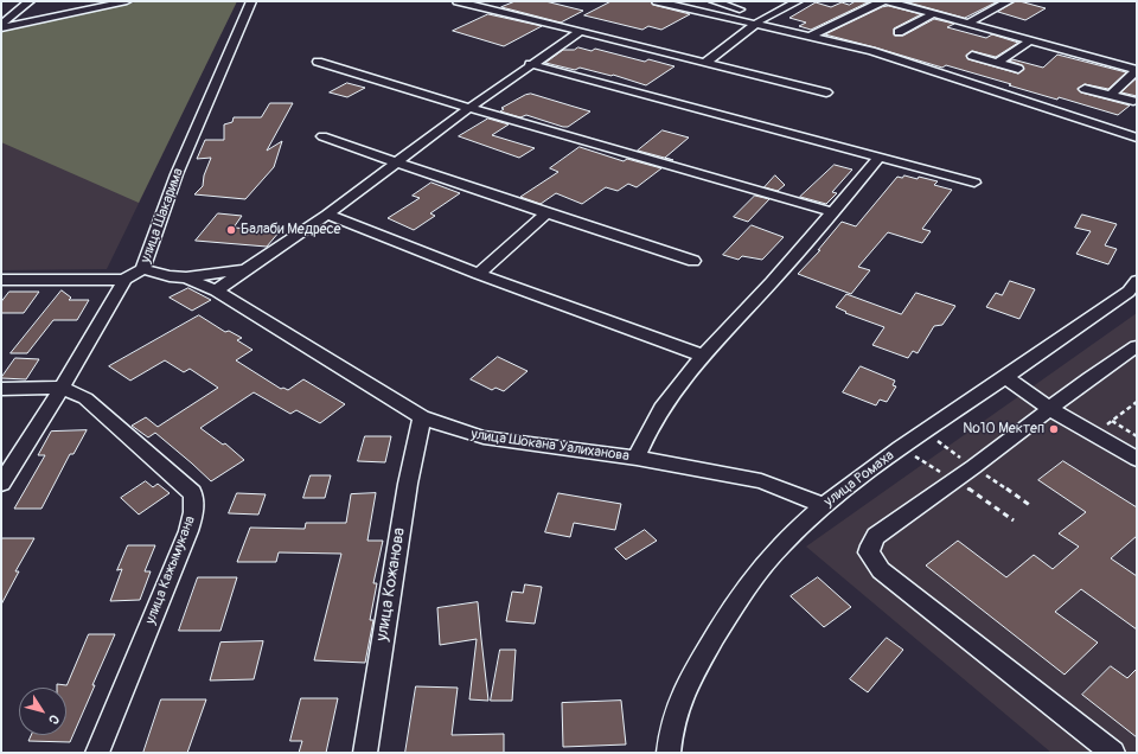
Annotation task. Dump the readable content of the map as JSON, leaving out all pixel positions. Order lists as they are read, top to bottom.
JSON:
{
  "streets": {
    "street": [
      "улица Шакарима",
      "улица Шокана Уалиханова",
      "улица Ромаха",
      "улица Кажымукана",
      "улица Кожанова"
    ]
  },
  "crossings": [
    ["улица Шакарима", "улица Шокана Уалиханова"],
    ["улица Шакарима", "улица Кажымукана"],
    ["улица Шокана Уалиханова", "улица Ромаха"],
    ["улица Шокана Уалиханова", "улица Кожанова"]
  ],
  "places": ["Балаби Медресе", "№10 Мектеп"],
  "north": "bottom right"
}
